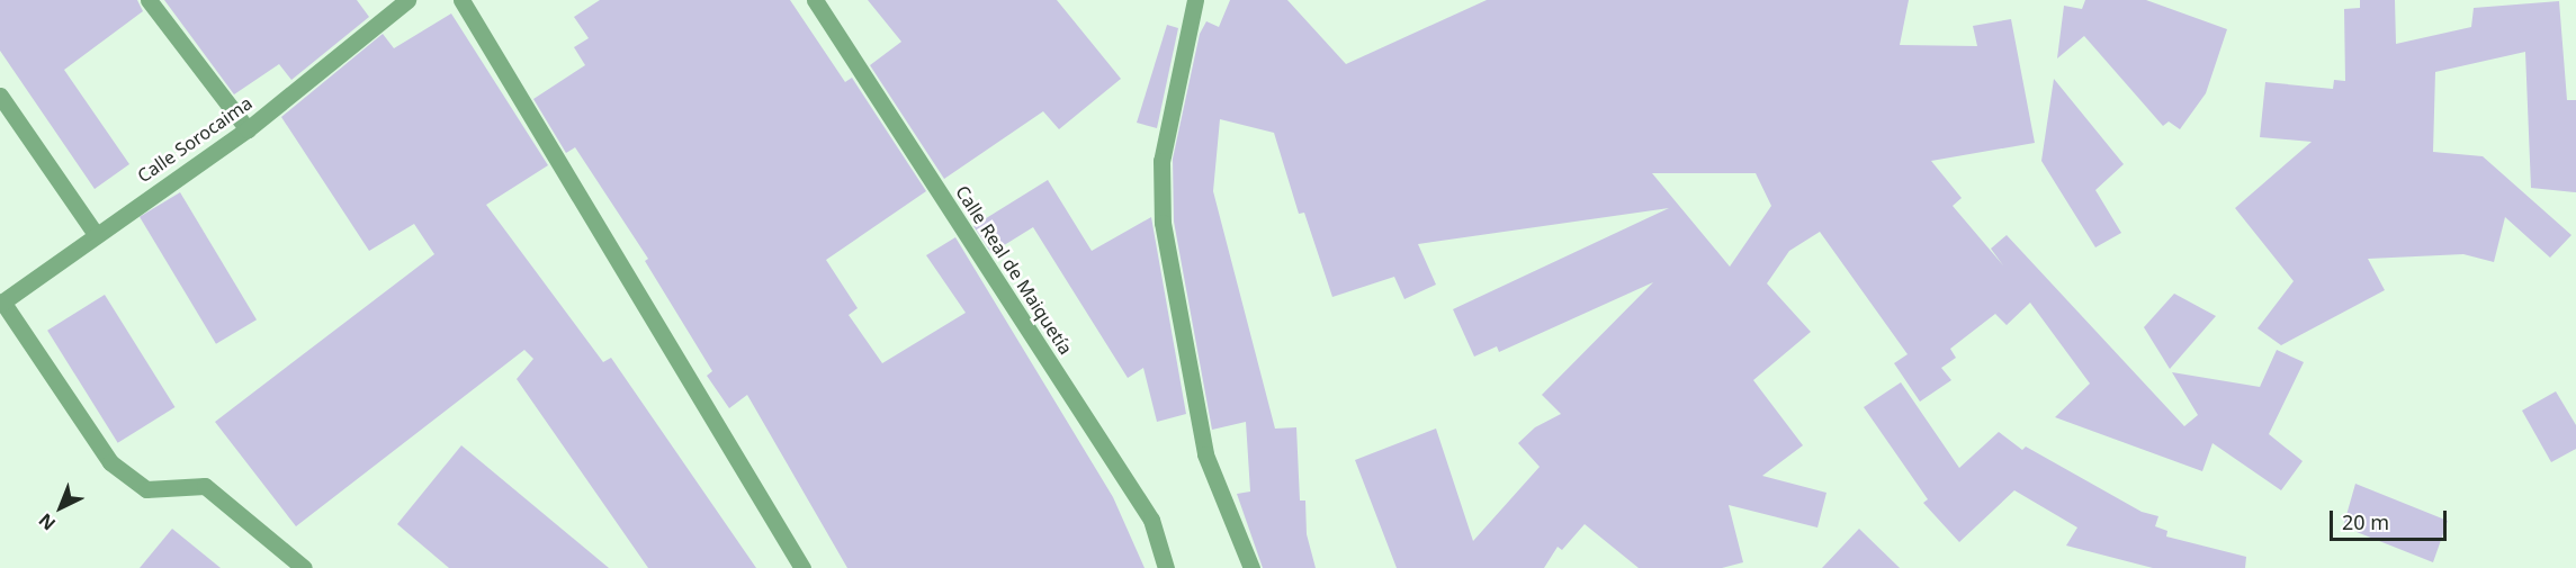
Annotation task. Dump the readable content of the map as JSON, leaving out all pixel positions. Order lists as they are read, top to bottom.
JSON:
{
  "streets": {
    "street": ["Calle Sorocaima", "Calle Real de Maiquetía"]
  },
  "scale_bar": "20 m",
  "north": "bottom left"
}
